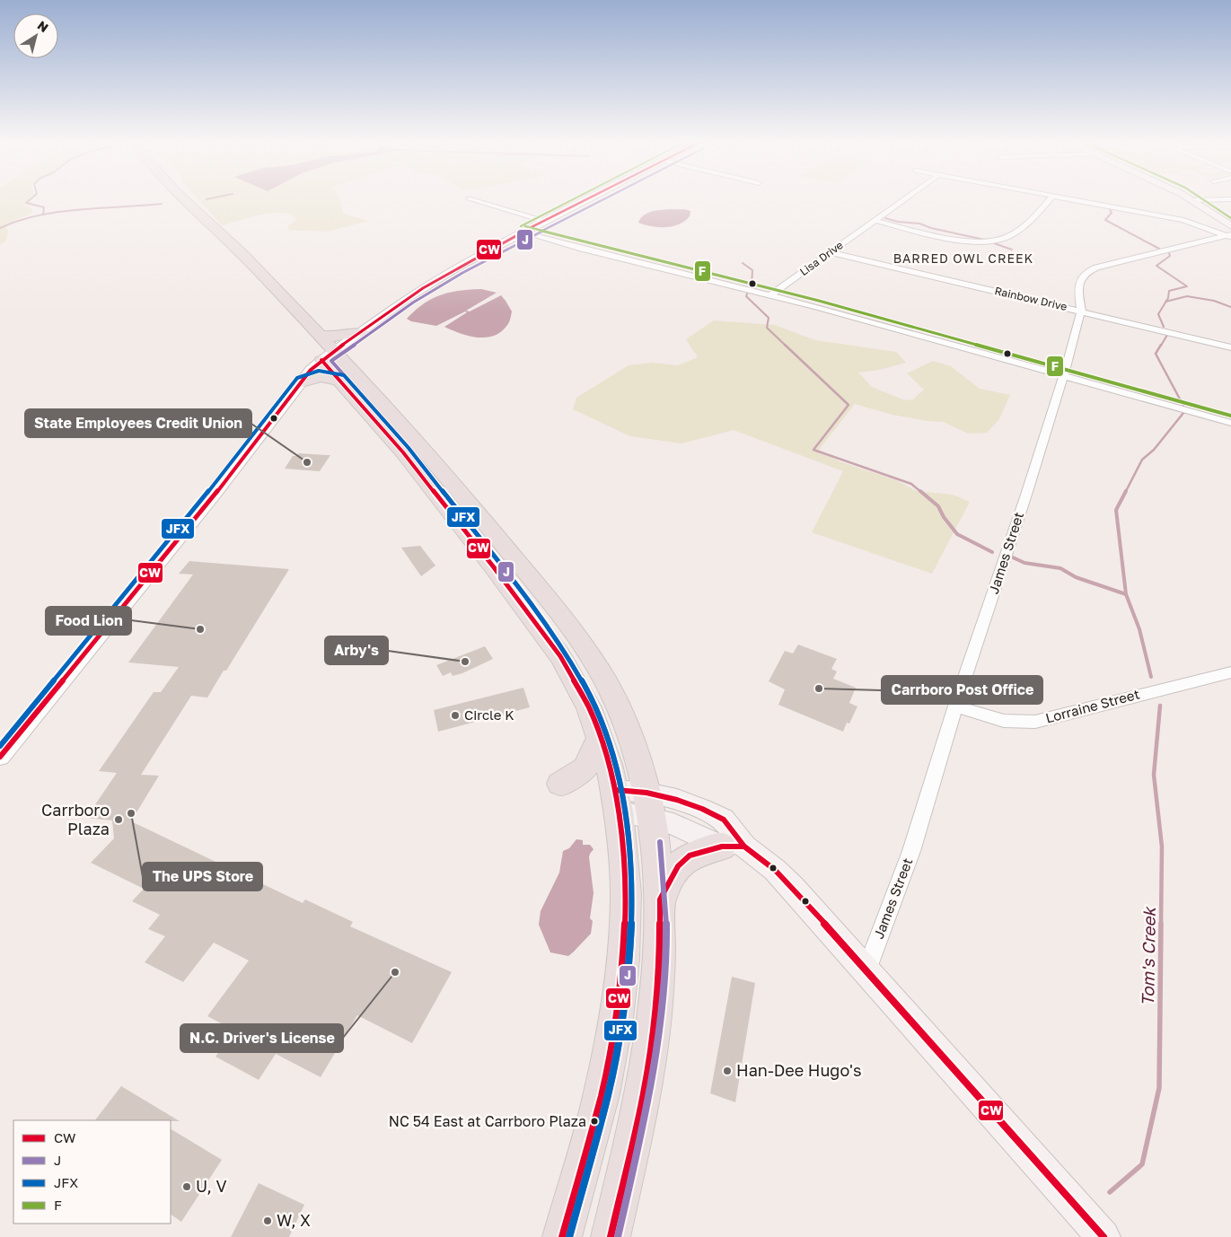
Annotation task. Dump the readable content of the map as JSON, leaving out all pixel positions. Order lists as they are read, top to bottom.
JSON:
{
  "streets": {
    "street": [
      "Lisa Drive",
      "Rainbow Drive",
      "James Street",
      "Lorraine Street"
    ]
  },
  "crossings": [
    ["Lisa Drive", "Rainbow Drive"],
    ["Rainbow Drive", "James Street"],
    ["James Street", "Lorraine Street"]
  ],
  "districts": ["BARRED OWL CREEK"],
  "water": ["Tom's Creek"],
  "places": [
    "State Employees Credit Union",
    "Food Lion",
    "Arby's",
    "Carrboro Post Office",
    "Circle K",
    "The UPS Store",
    "Carrboro Plaza",
    "N.C. Driver's License",
    "Han-Dee Hugo's",
    "NC 54 East at Carrboro Plaza",
    "U, V",
    "W, X"
  ],
  "lines": [
    "transit line CW",
    "transit line J",
    "transit line F",
    "transit line JFX"
  ],
  "legend": [
    "CW",
    "J",
    "JFX",
    "F"
  ],
  "north": "top right"
}
